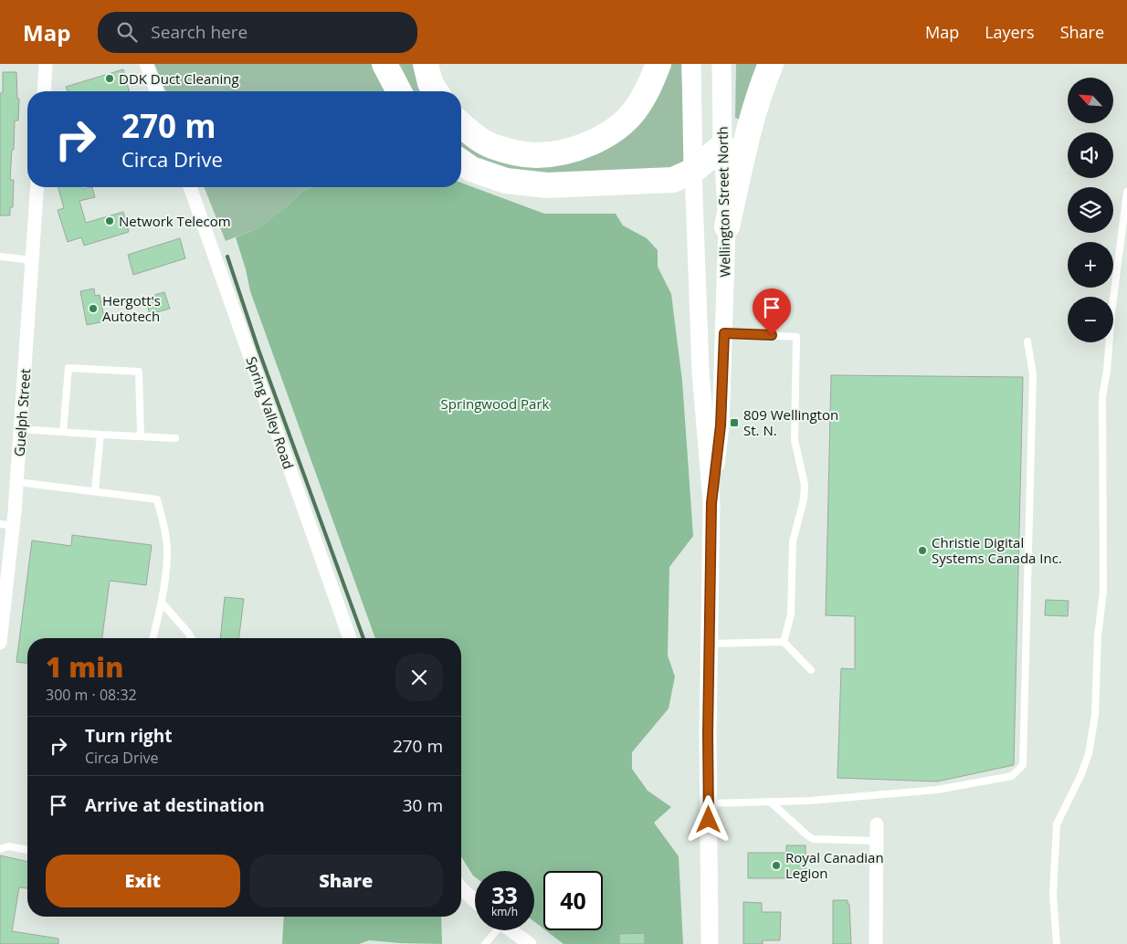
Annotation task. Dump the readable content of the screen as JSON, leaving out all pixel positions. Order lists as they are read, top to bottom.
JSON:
{
  "streets": {
    "main road": ["Wellington Street North"],
    "street": ["Guelph Street", "Spring Valley Road"]
  },
  "parks": ["Springwood Park"],
  "places": {
    "other": [
      "DDK Duct Cleaning",
      "Network Telecom",
      "Hergott's Autotech",
      "Christie Digital Systems Canada Inc.",
      "Royal Canadian Legion"
    ],
    "transit": ["809 Wellington St. N."]
  },
  "north": "top left",
  "page": {
    "header": "Map",
    "search": "Search here",
    "nav": ["Map", "Layers", "Share"],
    "map_buttons": ["+", "−"],
    "turn": ["270 m", "Circa Drive"],
    "heading": ["1 min", "300 m · 08:32"],
    "list": [
      {
        "name": "Turn right",
        "note": "Circa Drive",
        "value": "270 m"
      },
      {
        "name": "Arrive at destination",
        "value": "30 m"
      }
    ],
    "buttons": ["Exit", "Share"],
    "speed": "33 km/h",
    "limit": "40"
  }
}
